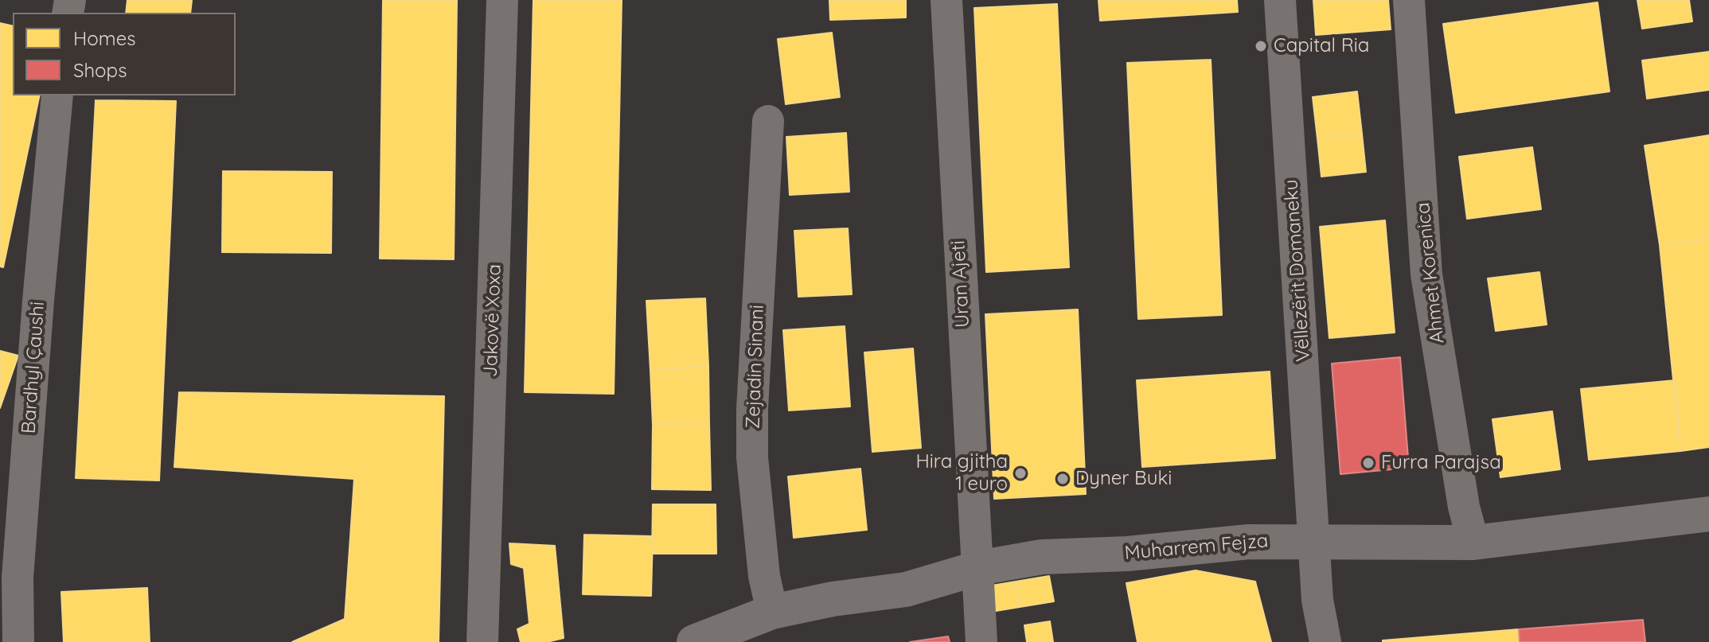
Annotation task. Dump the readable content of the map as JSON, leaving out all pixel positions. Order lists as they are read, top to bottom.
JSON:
{
  "streets": {
    "street": [
      "Vëllezërit Domaneku",
      "Ahmet Korenica",
      "Uran Ajeti",
      "Jakovë Xoxa",
      "Zejadin Sinani",
      "Bardhyl Çaushi",
      "Muharrem Fejza"
    ]
  },
  "crossings": [
    ["Vëllezërit Domaneku", "Muharrem Fejza"],
    ["Ahmet Korenica", "Muharrem Fejza"],
    ["Uran Ajeti", "Muharrem Fejza"],
    ["Zejadin Sinani", "Muharrem Fejza"]
  ],
  "places": [
    "Capital Ria",
    "Furra Parajsa",
    "Hira gjitha 1 euro",
    "Dyner Buki"
  ],
  "legend": ["Homes", "Shops"]
}
